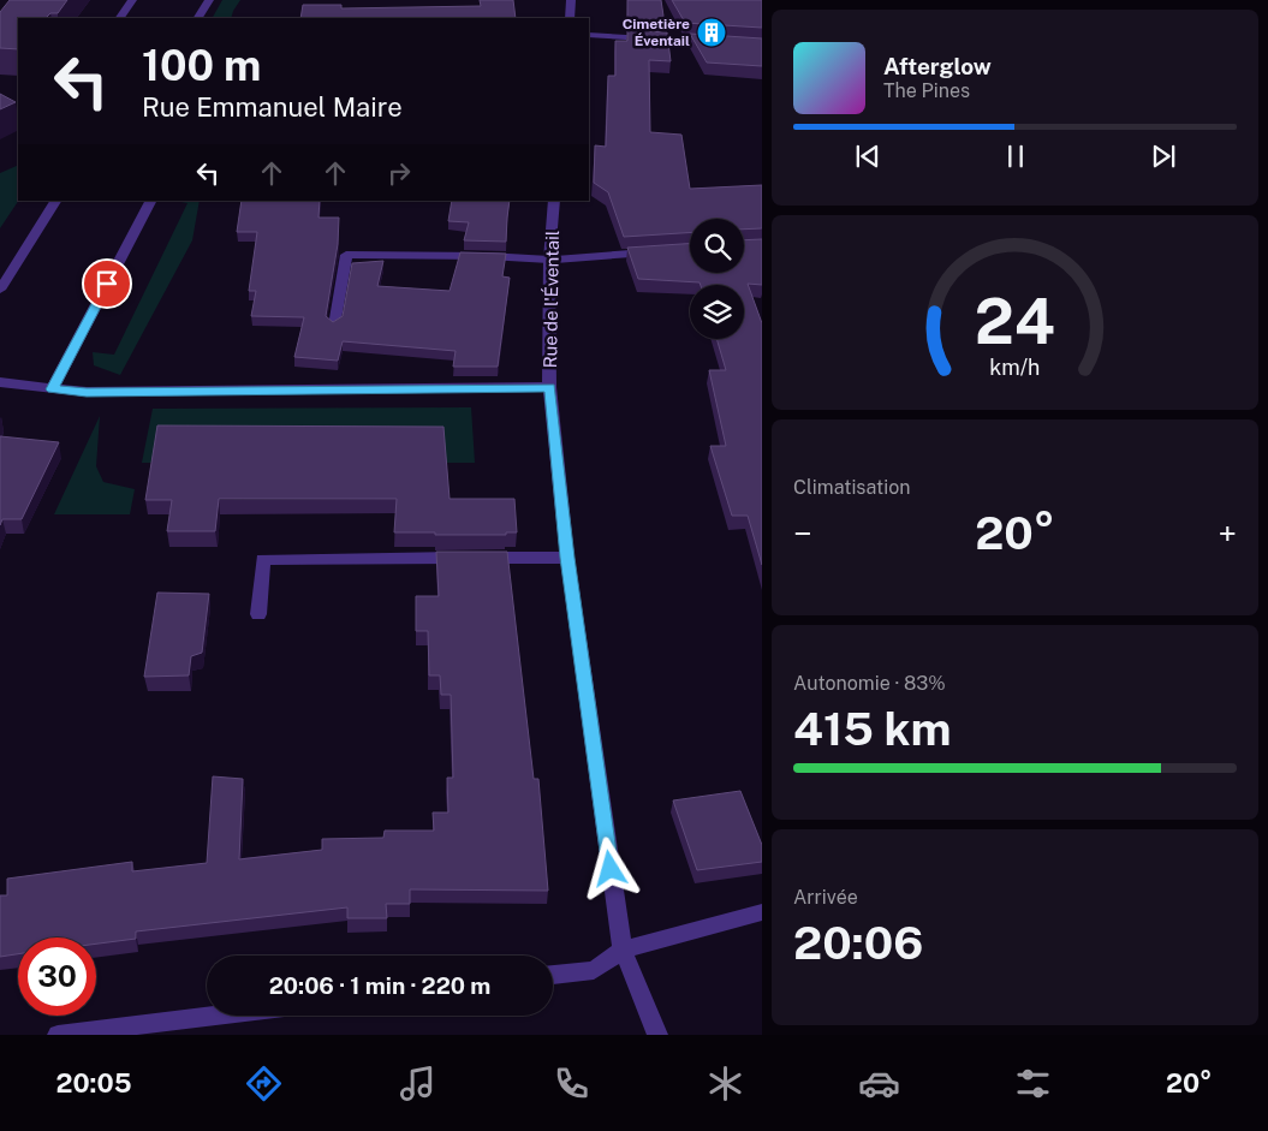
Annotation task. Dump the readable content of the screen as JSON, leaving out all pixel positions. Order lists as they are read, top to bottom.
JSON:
{
  "streets": {
    "street": ["Rue de l'Éventail"]
  },
  "places": {
    "building": ["Cimetière Éventail"]
  },
  "page": {
    "turn": ["100 m", "Rue Emmanuel Maire"],
    "song": ["Afterglow", "The Pines"],
    "tile": [
      "Climatisation",
      ["Autonomie · 83%", "415 km"],
      ["Arrivée", "20:06"]
    ],
    "heat": ["−", "20°", "+"],
    "limit": "30",
    "trip": "20:06 · 1 min · 220 m",
    "tabs": ["20:05", "20°"],
    "gauge": ["24", "km/h"]
  }
}
